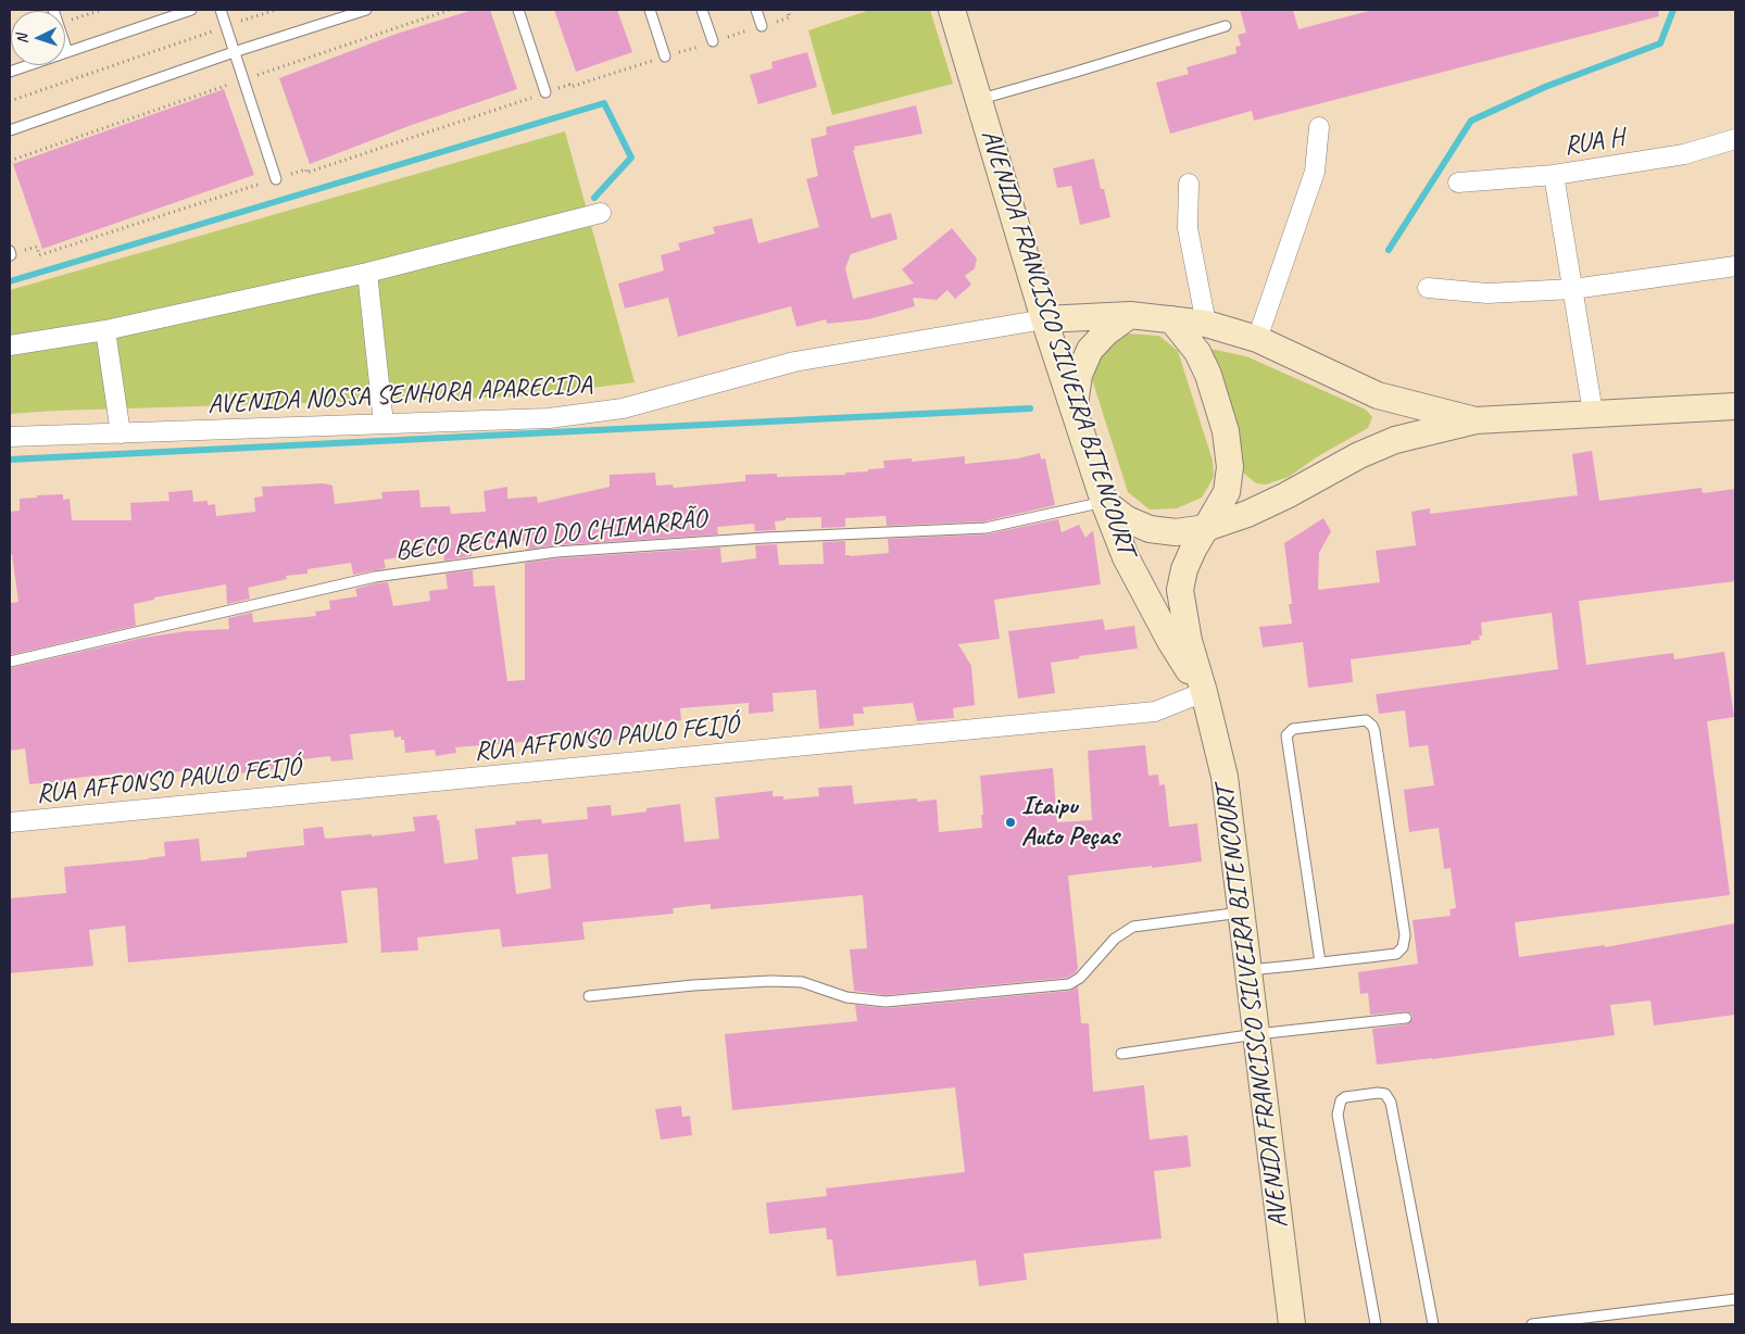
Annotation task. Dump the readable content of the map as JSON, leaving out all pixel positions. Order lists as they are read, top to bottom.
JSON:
{
  "streets": {
    "main road": ["AVENIDA FRANCISCO SILVEIRA BITENCOURT"],
    "street": ["RUA H", "AVENIDA NOSSA SENHORA APARECIDA", "RUA AFFONSO PAULO FEIJÓ"],
    "lane": ["BECO RECANTO DO CHIMARRÃO"]
  },
  "crossings": [
    ["AVENIDA FRANCISCO SILVEIRA BITENCOURT", "AVENIDA NOSSA SENHORA APARECIDA"],
    ["AVENIDA FRANCISCO SILVEIRA BITENCOURT", "BECO RECANTO DO CHIMARRÃO"],
    ["AVENIDA FRANCISCO SILVEIRA BITENCOURT", "RUA AFFONSO PAULO FEIJÓ"]
  ],
  "places": ["Itaipu Auto Peças"],
  "north": "left"
}
